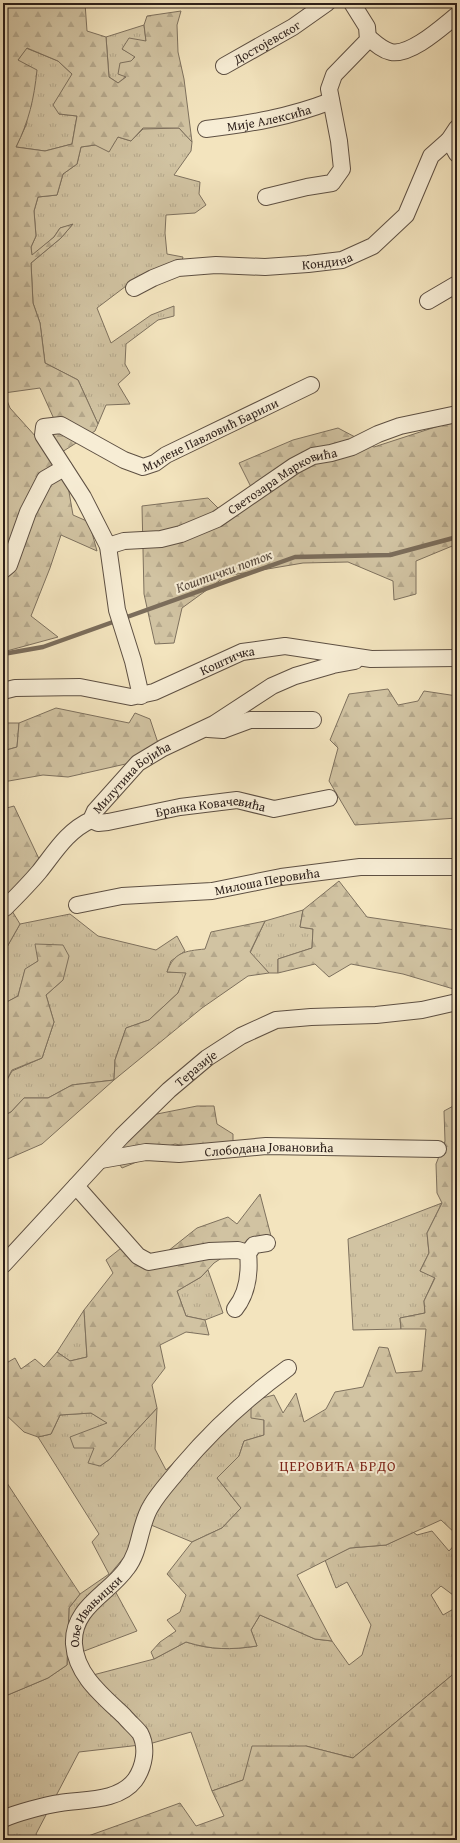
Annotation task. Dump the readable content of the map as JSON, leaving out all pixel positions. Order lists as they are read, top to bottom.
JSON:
{
  "streets": {
    "street": [
      "Достојевског",
      "Мије Алексића",
      "Кондина",
      "Милене Павловић Барили",
      "Светозара Марковића",
      "Коштичка",
      "Милутина Бојића",
      "Бранка Ковачевића",
      "Милоша Перовића",
      "Теразије",
      "Слободана Јовановића",
      "Оље Ивањицки"
    ]
  },
  "crossings": [
    ["Коштичка", "Милутина Бојића"],
    ["Милутина Бојића", "Бранка Ковачевића"],
    ["Теразије", "Слободана Јовановића"]
  ],
  "districts": ["ЦЕРОВИЋА БРДО"],
  "water": ["Коштички поток"]
}
